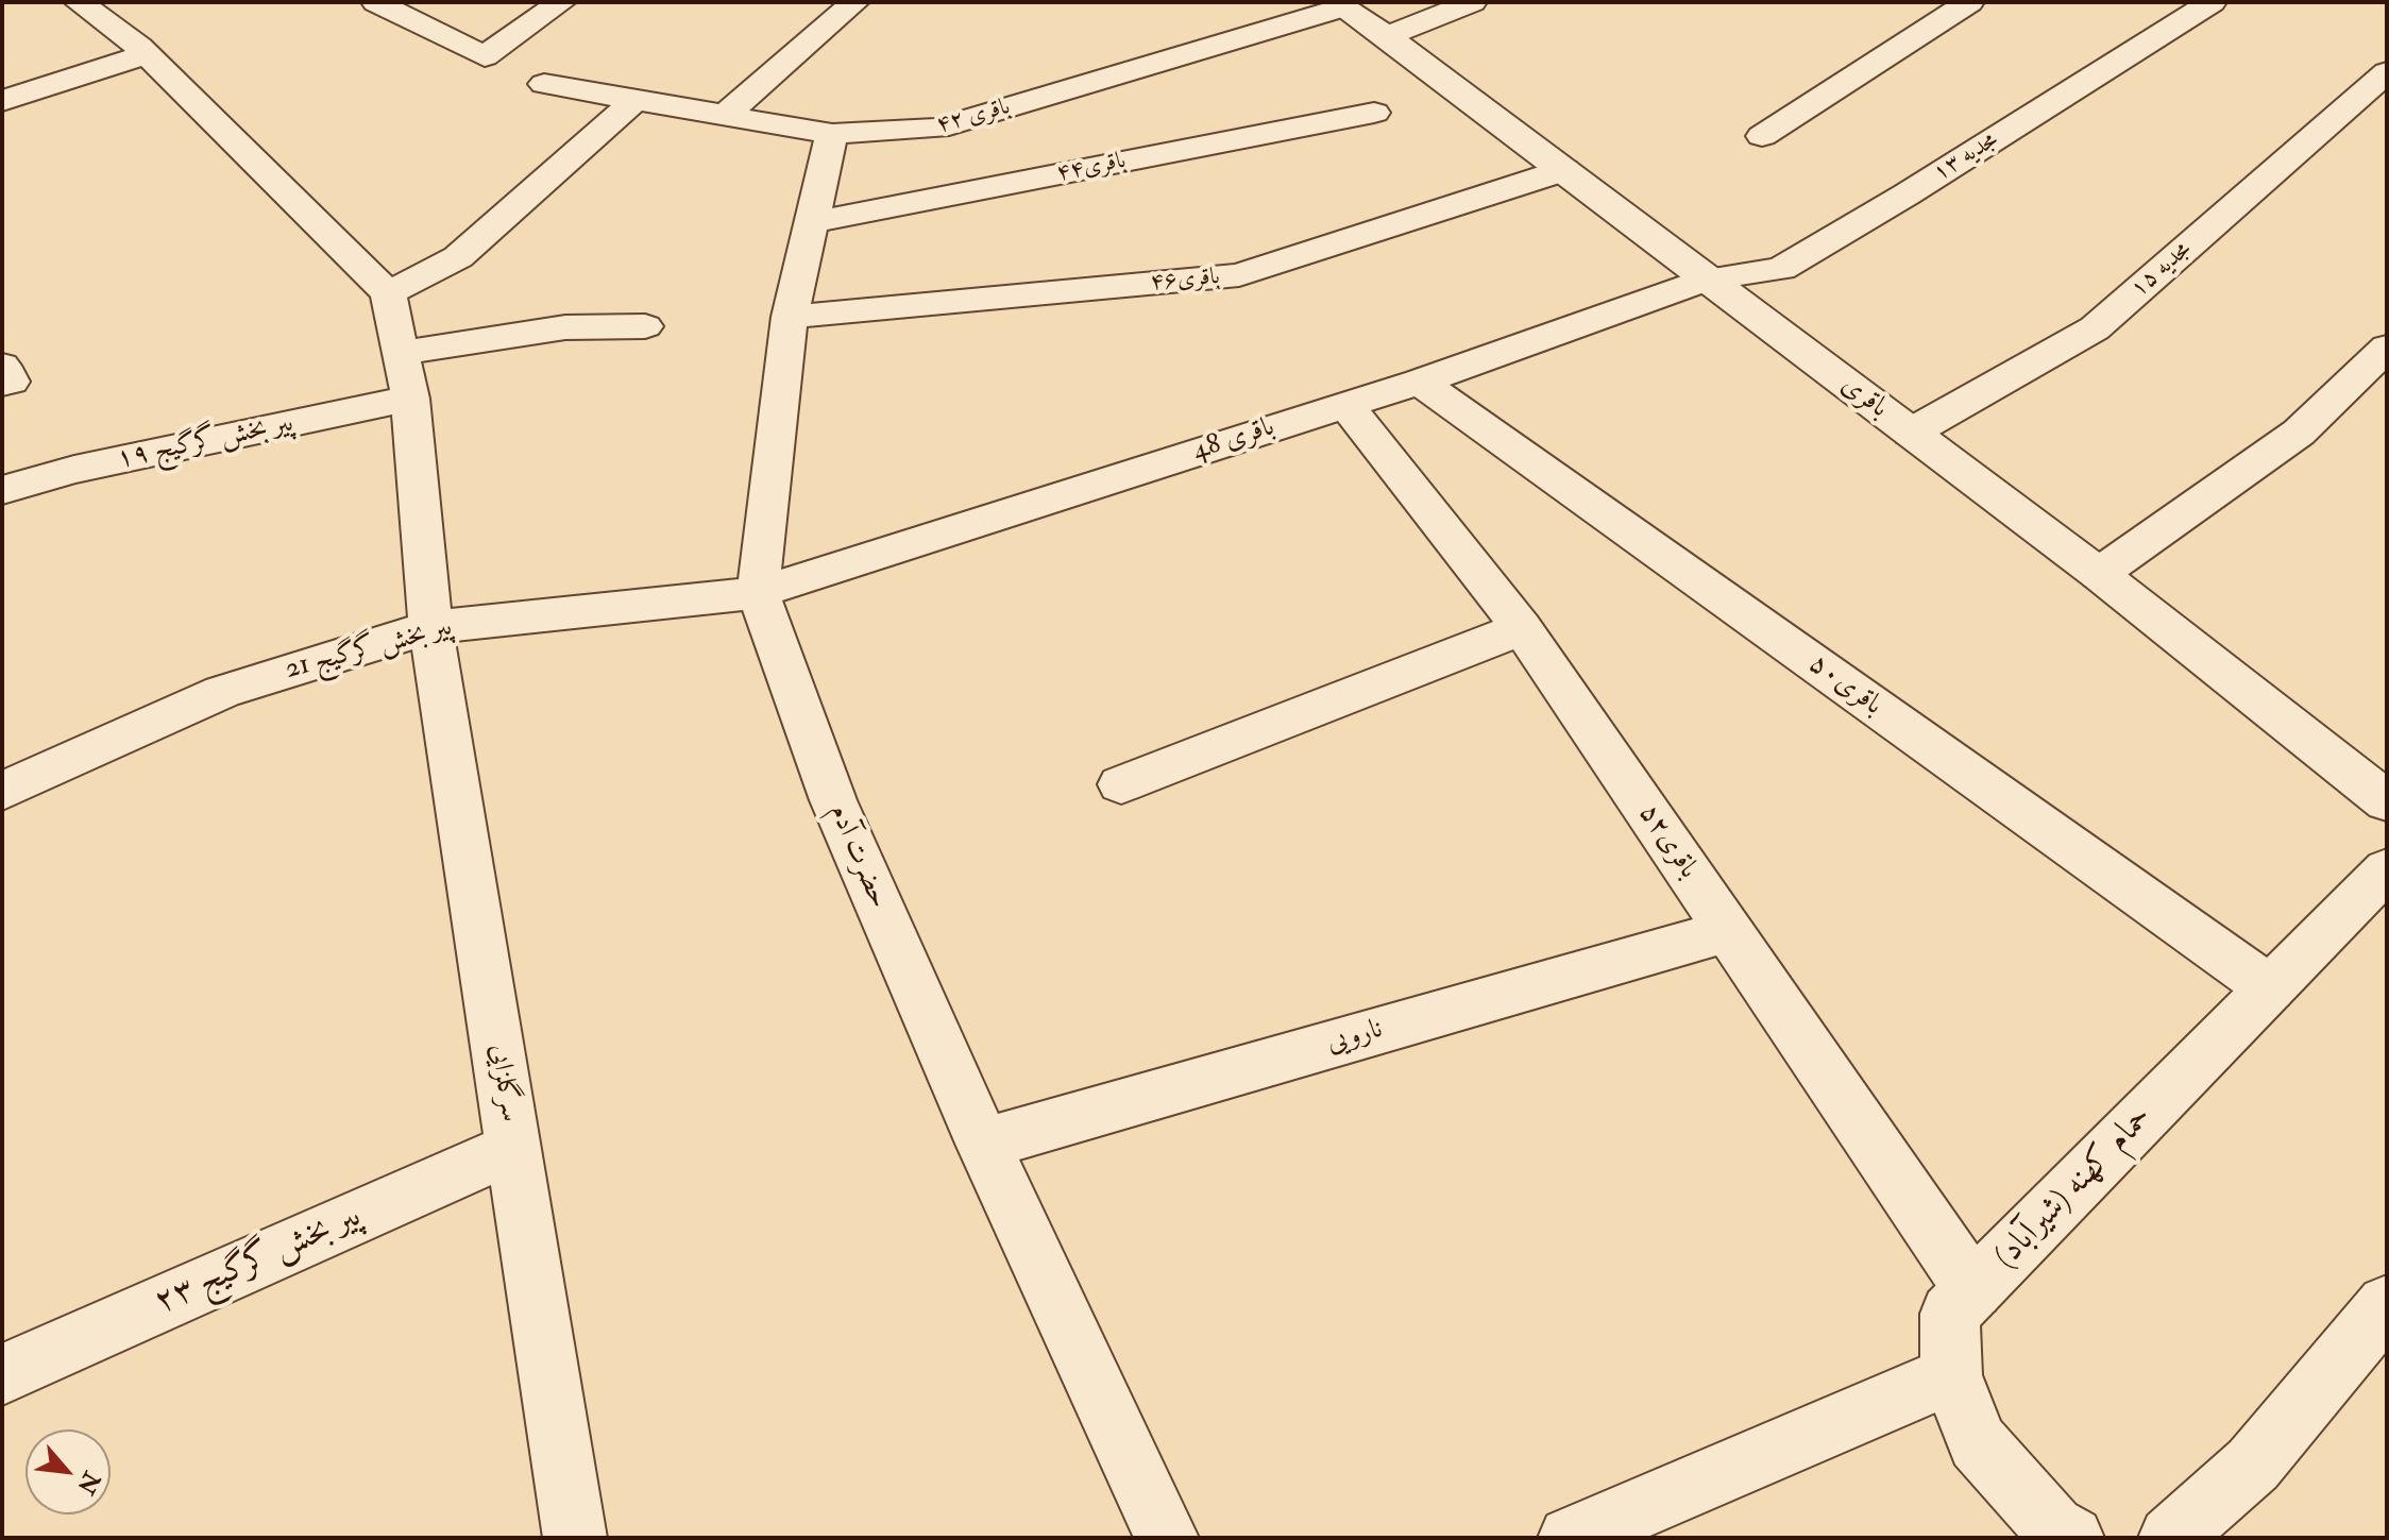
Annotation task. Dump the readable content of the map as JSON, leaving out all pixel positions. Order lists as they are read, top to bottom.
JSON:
{
  "streets": {
    "street": [
      "باقری ۴۲",
      "مجدیه ۱۳",
      "باقری۴۴",
      "مجدیه ۱۵",
      "باقری۴۶",
      "باقری",
      "باقری 48",
      "پیر بخش گرگیج ۱۹",
      "پیر بخش گرگیج 21",
      "باقری۵۰",
      "باقری۵۲",
      "حضرت آدم",
      "نارویی",
      "سرگلزایی",
      "حمام کهنه (شیرآباد)",
      "پیر بخش گرگیج ۲۳"
    ]
  },
  "crossings": [
    ["باقری ۴۲", "باقری"],
    ["باقری ۴۲", "حضرت آدم"],
    ["مجدیه ۱۳", "باقری"],
    ["مجدیه ۱۳", "باقری 48"],
    ["باقری۴۴", "حضرت آدم"],
    ["مجدیه ۱۵", "باقری"],
    ["باقری۴۶", "باقری"],
    ["باقری۴۶", "حضرت آدم"],
    ["باقری", "باقری 48"],
    ["باقری 48", "پیر بخش گرگیج 21"],
    ["باقری 48", "باقری۵۰"],
    ["باقری 48", "باقری۵۲"],
    ["باقری 48", "حضرت آدم"],
    ["پیر بخش گرگیج ۱۹", "سرگلزایی"],
    ["پیر بخش گرگیج 21", "حضرت آدم"],
    ["پیر بخش گرگیج 21", "سرگلزایی"],
    ["باقری۵۰", "حمام کهنه (شیرآباد)"],
    ["باقری۵۲", "نارویی"],
    ["باقری۵۲", "حمام کهنه (شیرآباد)"],
    ["حضرت آدم", "نارویی"],
    ["سرگلزایی", "پیر بخش گرگیج ۲۳"]
  ],
  "north": "bottom right"
}
